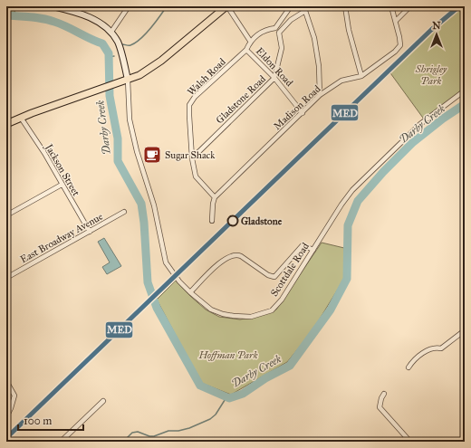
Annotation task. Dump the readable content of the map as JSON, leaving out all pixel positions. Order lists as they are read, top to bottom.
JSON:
{
  "streets": {
    "street": [
      "Eldon Road",
      "Walsh Road",
      "Gladstone Road",
      "Madison Road",
      "Jackson Street",
      "East Broadway Avenue",
      "Scottdale Road"
    ]
  },
  "crossings": [
    ["Eldon Road", "Walsh Road"],
    ["Eldon Road", "Gladstone Road"],
    ["Eldon Road", "Madison Road"],
    ["Walsh Road", "Gladstone Road"],
    ["Walsh Road", "Madison Road"],
    ["Jackson Street", "East Broadway Avenue"]
  ],
  "water": ["Darby Creek"],
  "parks": ["Shrigley Park", "Hoffman Park"],
  "places": {
    "cafe": ["Sugar Shack"],
    "other": ["Gladstone"]
  },
  "lines": ["transit line MED"],
  "scale_bar": "100 m",
  "north": "top"
}
